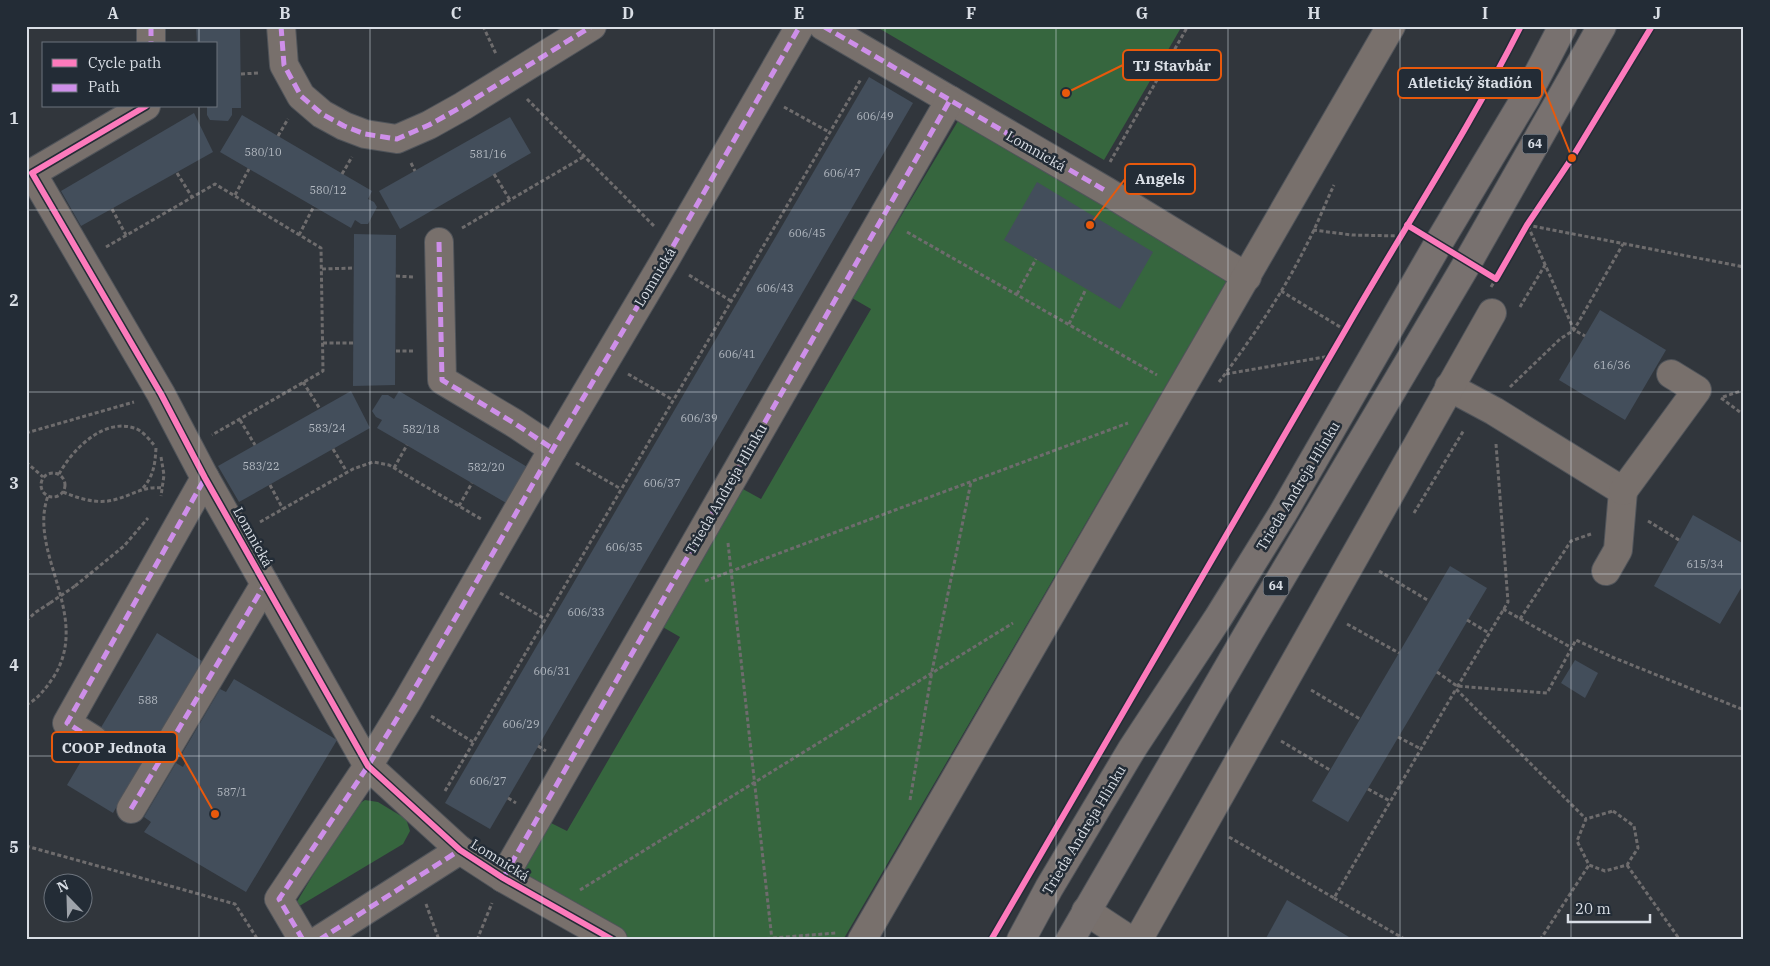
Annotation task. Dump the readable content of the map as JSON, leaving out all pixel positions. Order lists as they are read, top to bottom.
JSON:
{
  "streets": {
    "main road": ["64", "Trieda Andreja Hlinku"],
    "street": ["Lomnická"]
  },
  "crossings": [
    ["Lomnická", "Trieda Andreja Hlinku"]
  ],
  "places": [
    "TJ Stavbár",
    "Atletický štadión",
    "Angels",
    "COOP Jednota"
  ],
  "house_numbers": [
    "606/49",
    "580/10",
    "581/16",
    "606/47",
    "580/12",
    "606/45",
    "606/43",
    "606/41",
    "616/36",
    "606/39",
    "583/24",
    "582/18",
    "583/22",
    "582/20",
    "606/37",
    "606/35",
    "615/34",
    "606/33",
    "606/31",
    "588",
    "606/29",
    "606/27",
    "587/1"
  ],
  "legend": ["Cycle path", "Path"],
  "scale_bar": "20 m",
  "north": "top left",
  "grid": {
    "columns": [
      "A",
      "B",
      "C",
      "D",
      "E",
      "F",
      "G",
      "H",
      "I",
      "J"
    ],
    "rows": [
      "1",
      "2",
      "3",
      "4",
      "5"
    ]
  }
}
